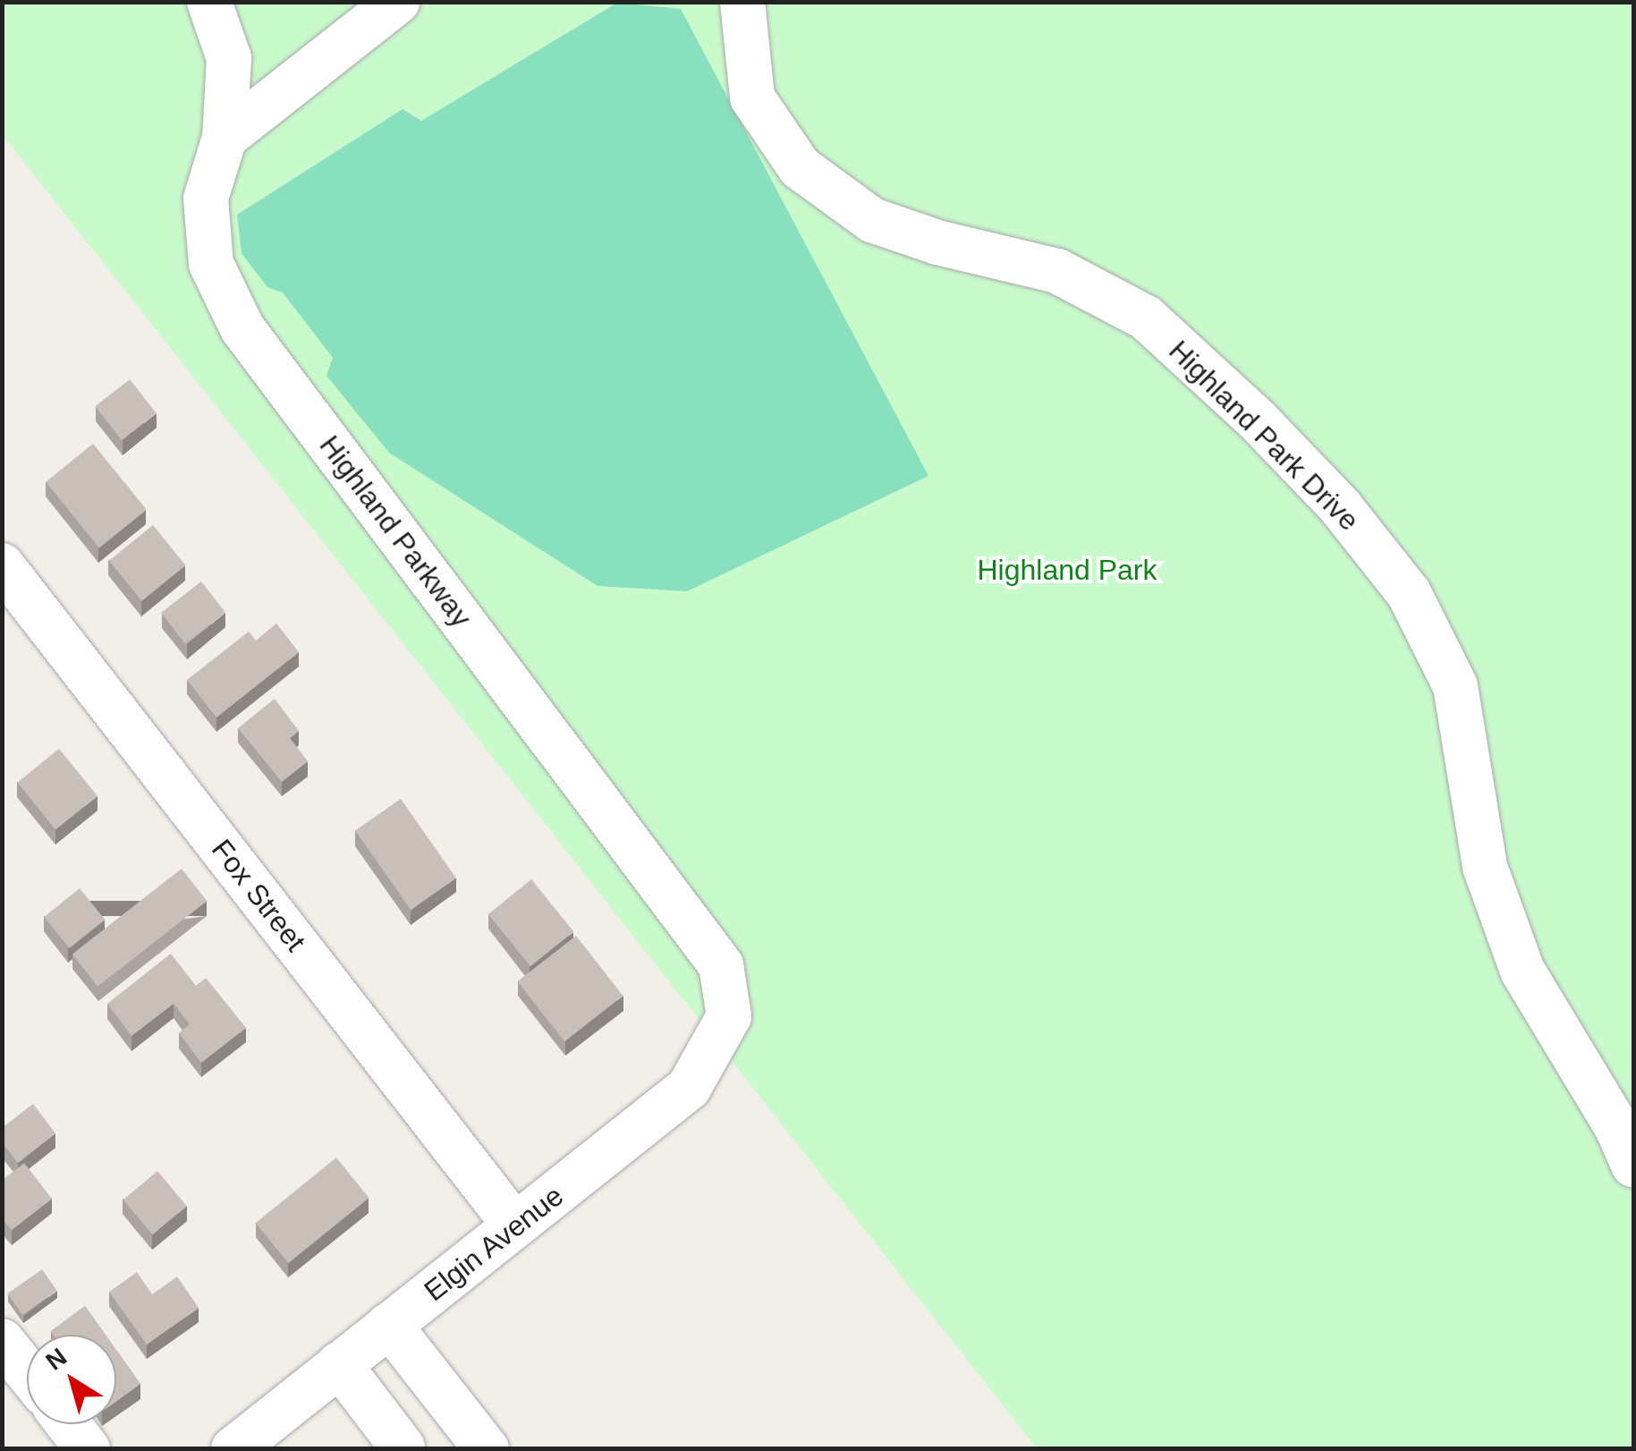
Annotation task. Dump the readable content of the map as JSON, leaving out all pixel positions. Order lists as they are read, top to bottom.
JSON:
{
  "streets": {
    "street": [
      "Highland Park Drive",
      "Highland Parkway",
      "Fox Street",
      "Elgin Avenue"
    ]
  },
  "crossings": [
    ["Highland Parkway", "Elgin Avenue"],
    ["Fox Street", "Elgin Avenue"]
  ],
  "parks": ["Highland Park"],
  "north": "top left"
}
